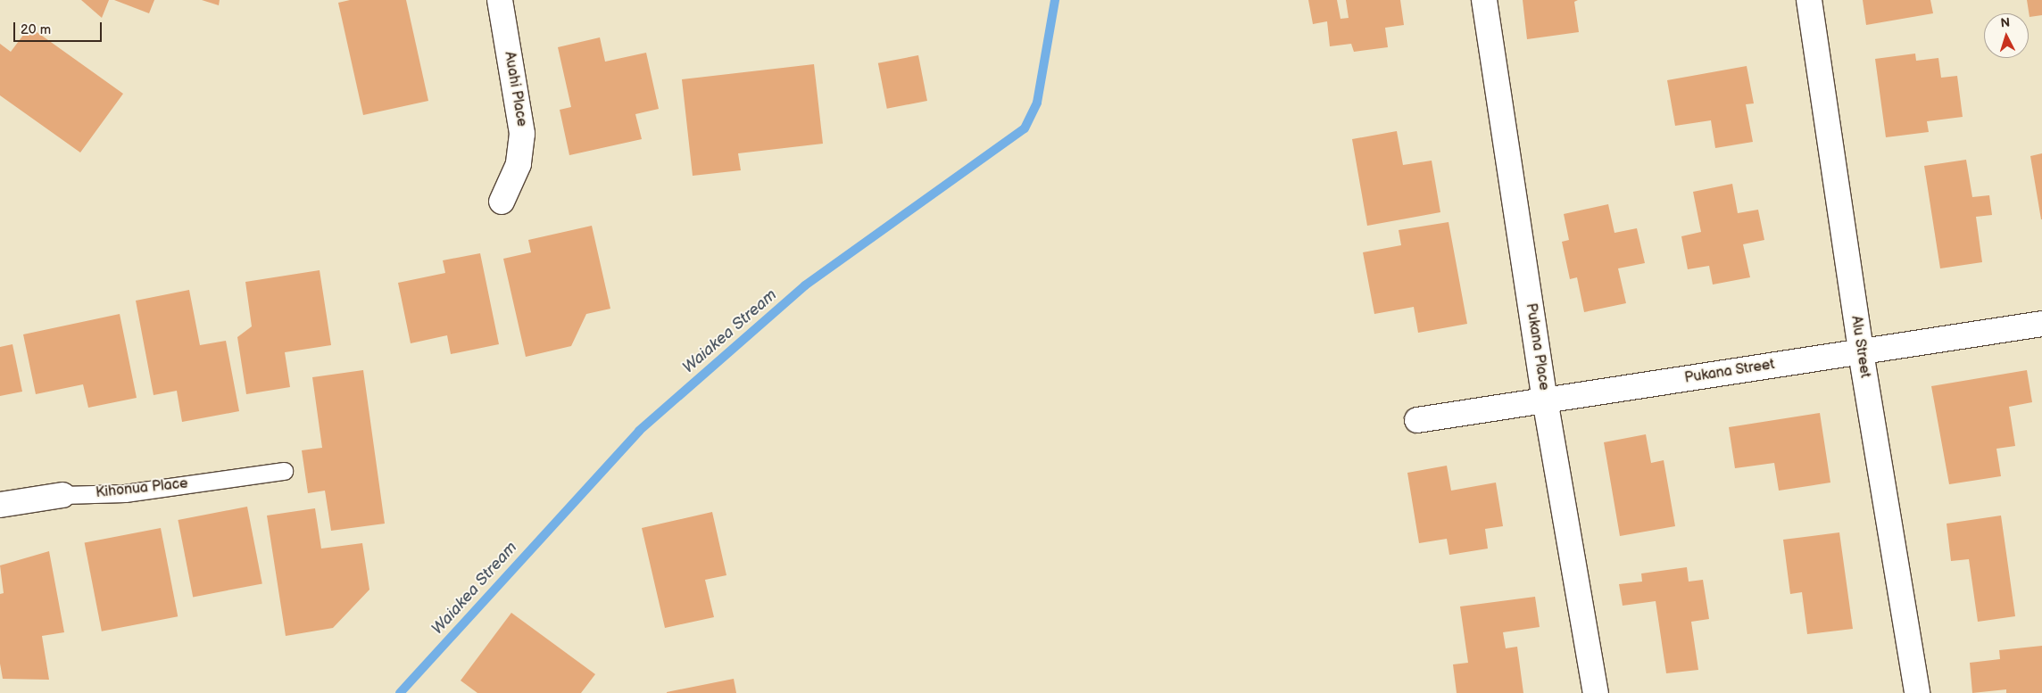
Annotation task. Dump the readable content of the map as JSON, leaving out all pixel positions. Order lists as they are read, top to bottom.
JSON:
{
  "streets": {
    "street": [
      "Auahi Place",
      "Pukana Place",
      "Alu Street",
      "Pukana Street",
      "Kihonua Place"
    ]
  },
  "crossings": [
    ["Pukana Place", "Pukana Street"],
    ["Alu Street", "Pukana Street"]
  ],
  "water": ["Waiakea Stream"],
  "scale_bar": "20 m",
  "north": "top"
}
